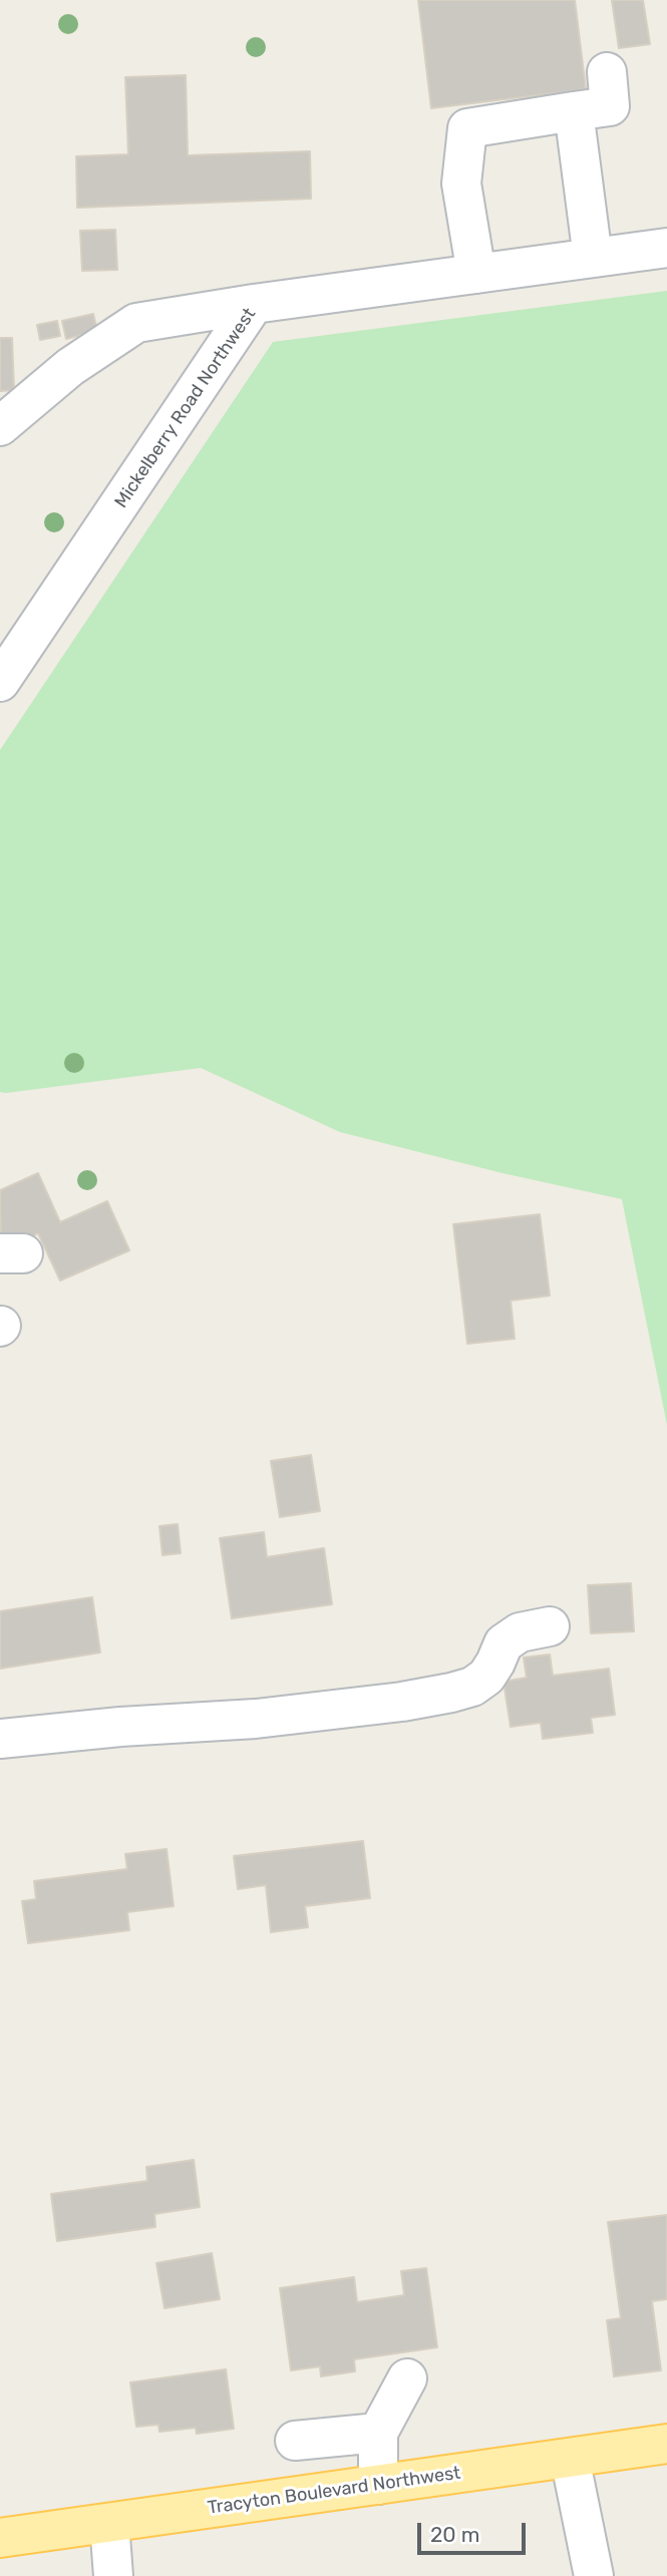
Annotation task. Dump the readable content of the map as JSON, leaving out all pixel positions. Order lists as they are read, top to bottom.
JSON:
{
  "streets": {
    "main road": ["Tracyton Boulevard Northwest"],
    "street": ["Mickelberry Road Northwest"]
  },
  "scale_bar": "20 m"
}
